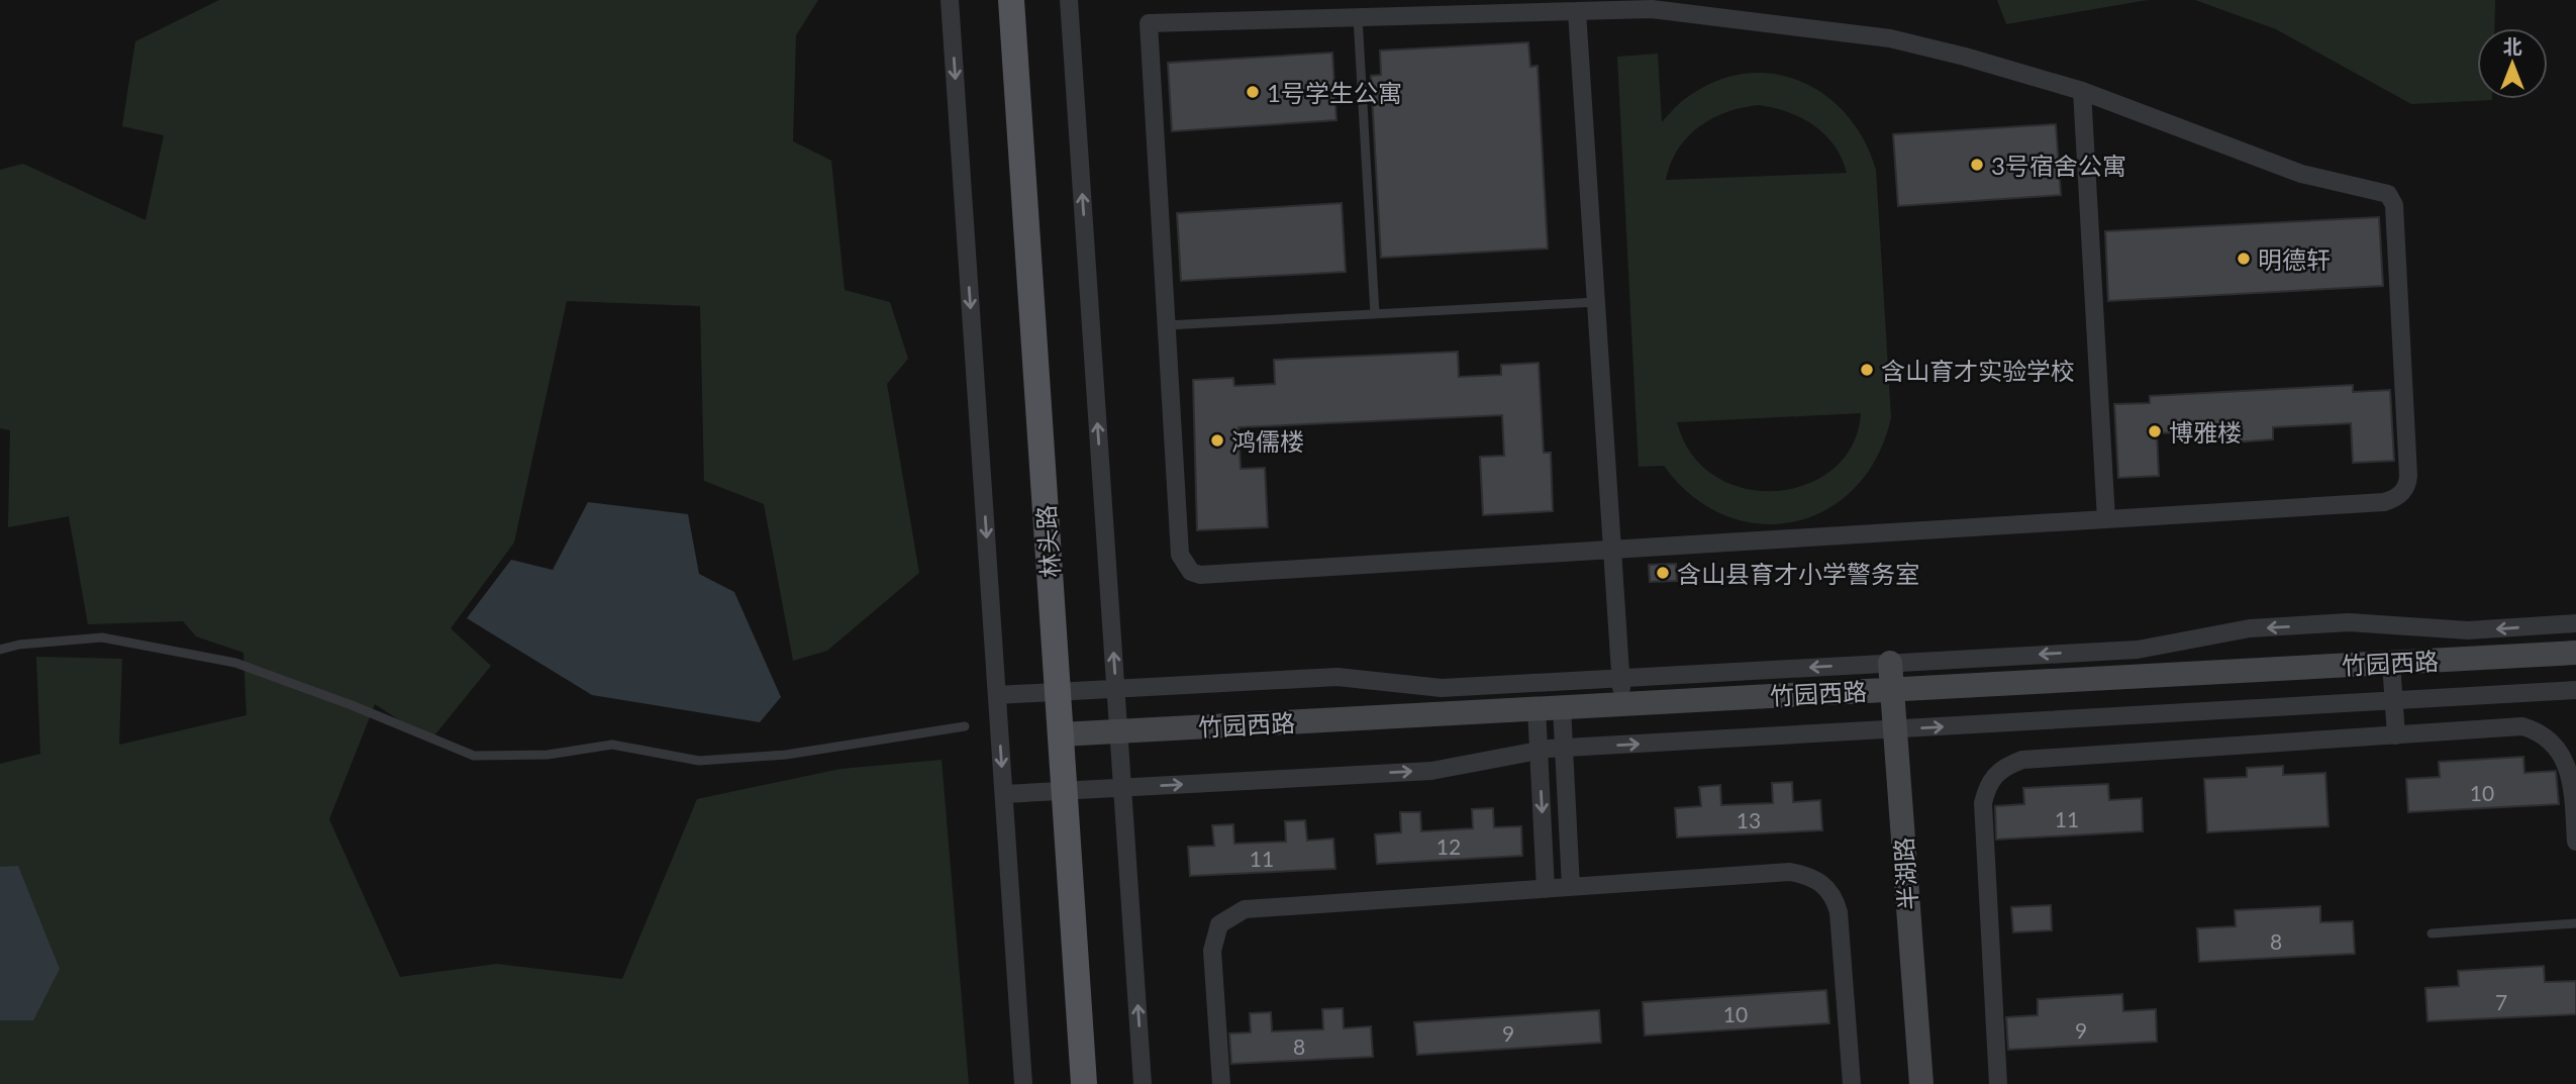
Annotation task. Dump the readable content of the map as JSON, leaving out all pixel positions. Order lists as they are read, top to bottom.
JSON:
{
  "streets": {
    "main road": ["林头路", "竹园西路", "半湖路"]
  },
  "crossings": [
    ["林头路", "竹园西路"],
    ["竹园西路", "半湖路"]
  ],
  "places": [
    "1号学生公寓",
    "3号宿舍公寓",
    "明德轩",
    "含山育才实验学校",
    "博雅楼",
    "鸿儒楼",
    "含山县育才小学警务室"
  ],
  "house_numbers": [
    "10",
    "11",
    "13",
    "12",
    "11",
    "8",
    "7",
    "10",
    "9",
    "9",
    "8"
  ],
  "north": "top"
}
